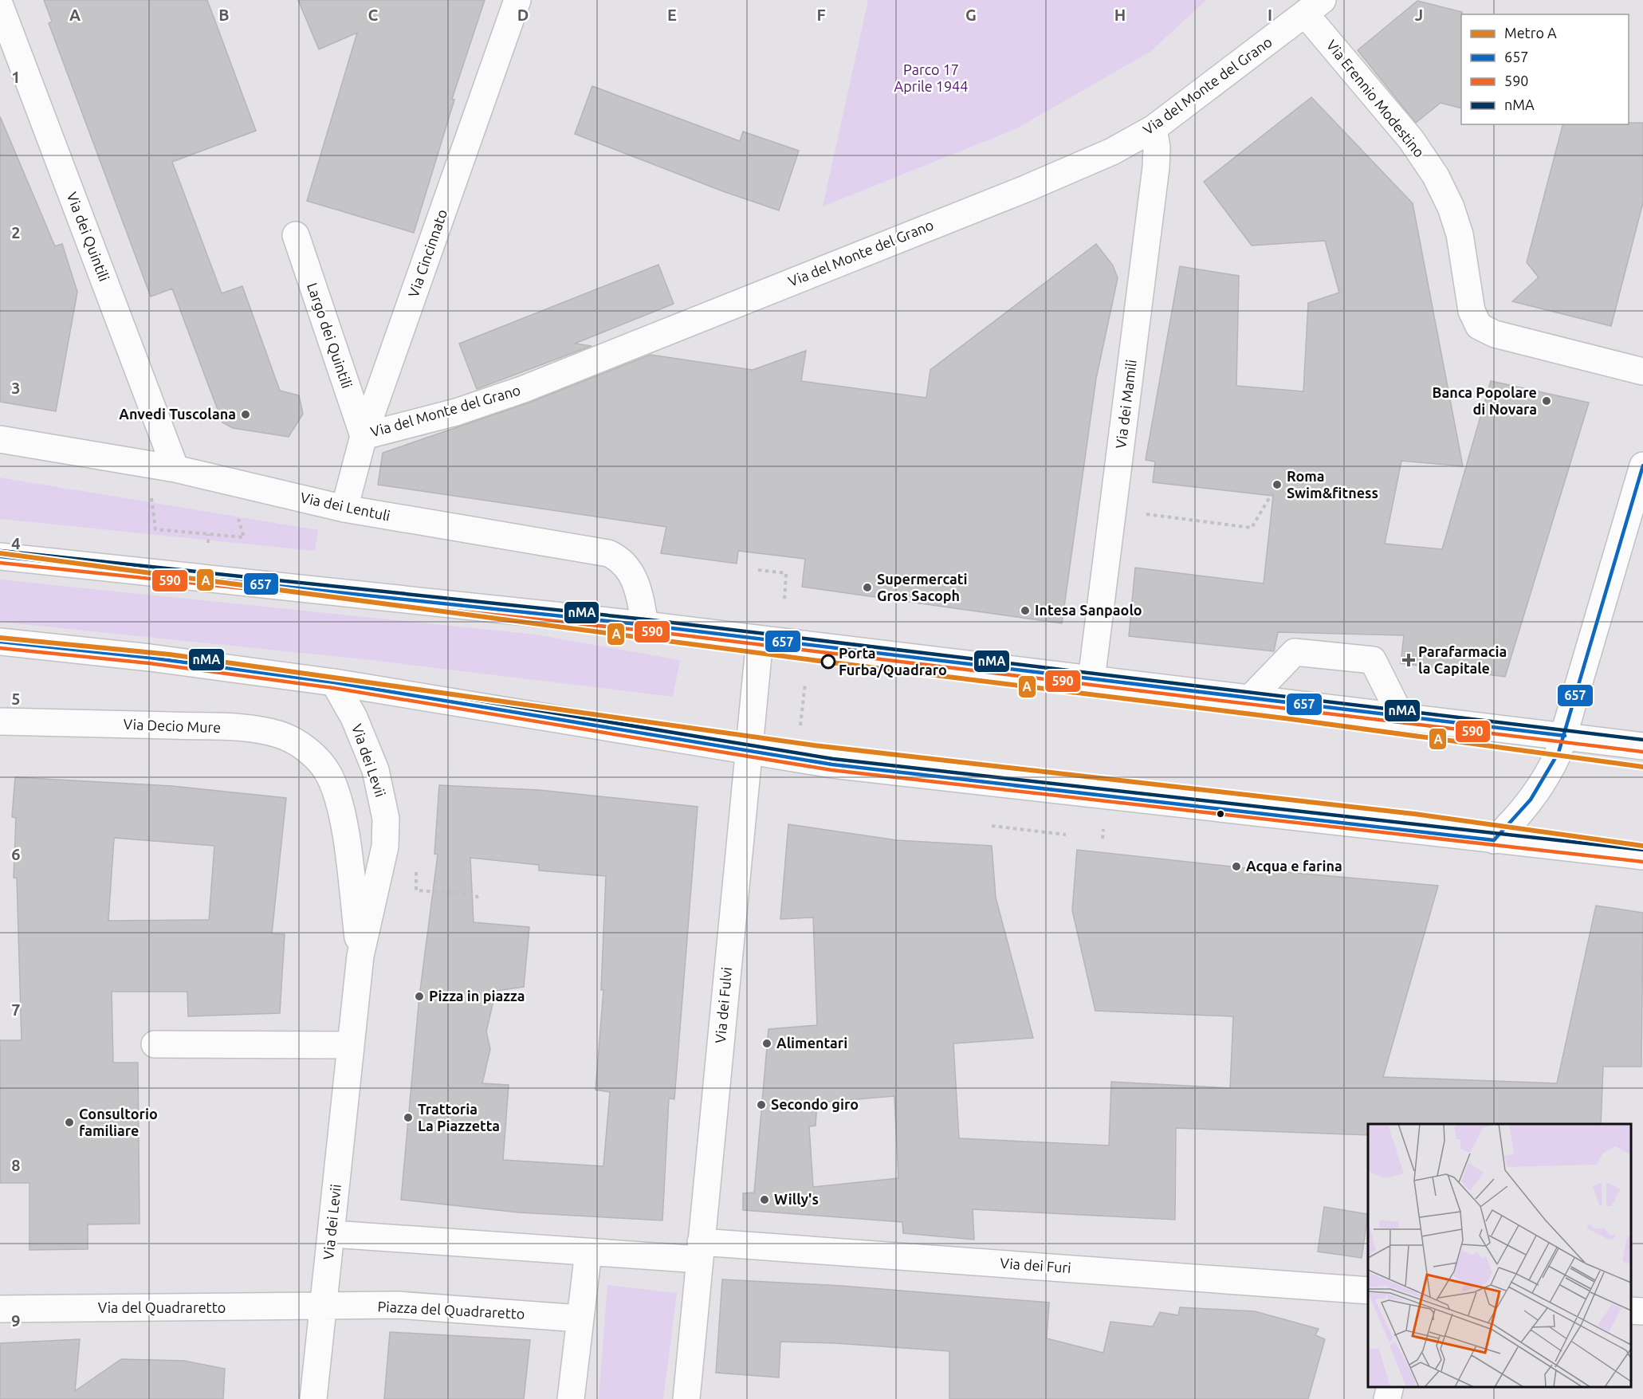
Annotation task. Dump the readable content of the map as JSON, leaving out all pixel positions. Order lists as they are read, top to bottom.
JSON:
{
  "streets": {
    "street": [
      "Via del Monte del Grano",
      "Via Erennio Modestino",
      "Via dei Quintili",
      "Via Cincinnato",
      "Largo dei Quintili",
      "Via dei Mamili",
      "Via dei Lentuli",
      "Via Decio Mure",
      "Via dei Levii",
      "Via dei Fulvi",
      "Via dei Furi",
      "Via del Quadraretto",
      "Piazza del Quadraretto"
    ]
  },
  "crossings": [
    ["Via del Monte del Grano", "Via Erennio Modestino"],
    ["Via del Monte del Grano", "Via Cincinnato"],
    ["Via del Monte del Grano", "Largo dei Quintili"],
    ["Via del Monte del Grano", "Via dei Mamili"],
    ["Via dei Quintili", "Via dei Lentuli"],
    ["Via Cincinnato", "Largo dei Quintili"],
    ["Via Cincinnato", "Via dei Lentuli"],
    ["Via Decio Mure", "Via dei Levii"],
    ["Via dei Levii", "Via del Quadraretto"],
    ["Via dei Levii", "Piazza del Quadraretto"],
    ["Via dei Fulvi", "Via dei Furi"],
    ["Via del Quadraretto", "Piazza del Quadraretto"]
  ],
  "parks": ["Parco 17 Aprile 1944"],
  "places": {
    "other": [
      "Banca Popolare di Novara",
      "Anvedi Tuscolana",
      "Roma Swim&fitness",
      "Supermercati Gros Sacoph",
      "Intesa Sanpaolo",
      "Porta Furba/Quadraro",
      "Acqua e farina",
      "Pizza in piazza",
      "Alimentari",
      "Secondo giro",
      "Trattoria La Piazzetta",
      "Consultorio familiare",
      "Willy's"
    ],
    "health": ["Parafarmacia la Capitale"]
  },
  "lines": [
    "transit line 657",
    "transit line nMA",
    "metro line A",
    "transit line 590"
  ],
  "legend": [
    "Metro A",
    "657",
    "590",
    "nMA"
  ],
  "grid": {
    "columns": [
      "A",
      "B",
      "C",
      "D",
      "E",
      "F",
      "G",
      "H",
      "I",
      "J"
    ],
    "rows": [
      "1",
      "2",
      "3",
      "4",
      "5",
      "6",
      "7",
      "8",
      "9"
    ]
  }
}
